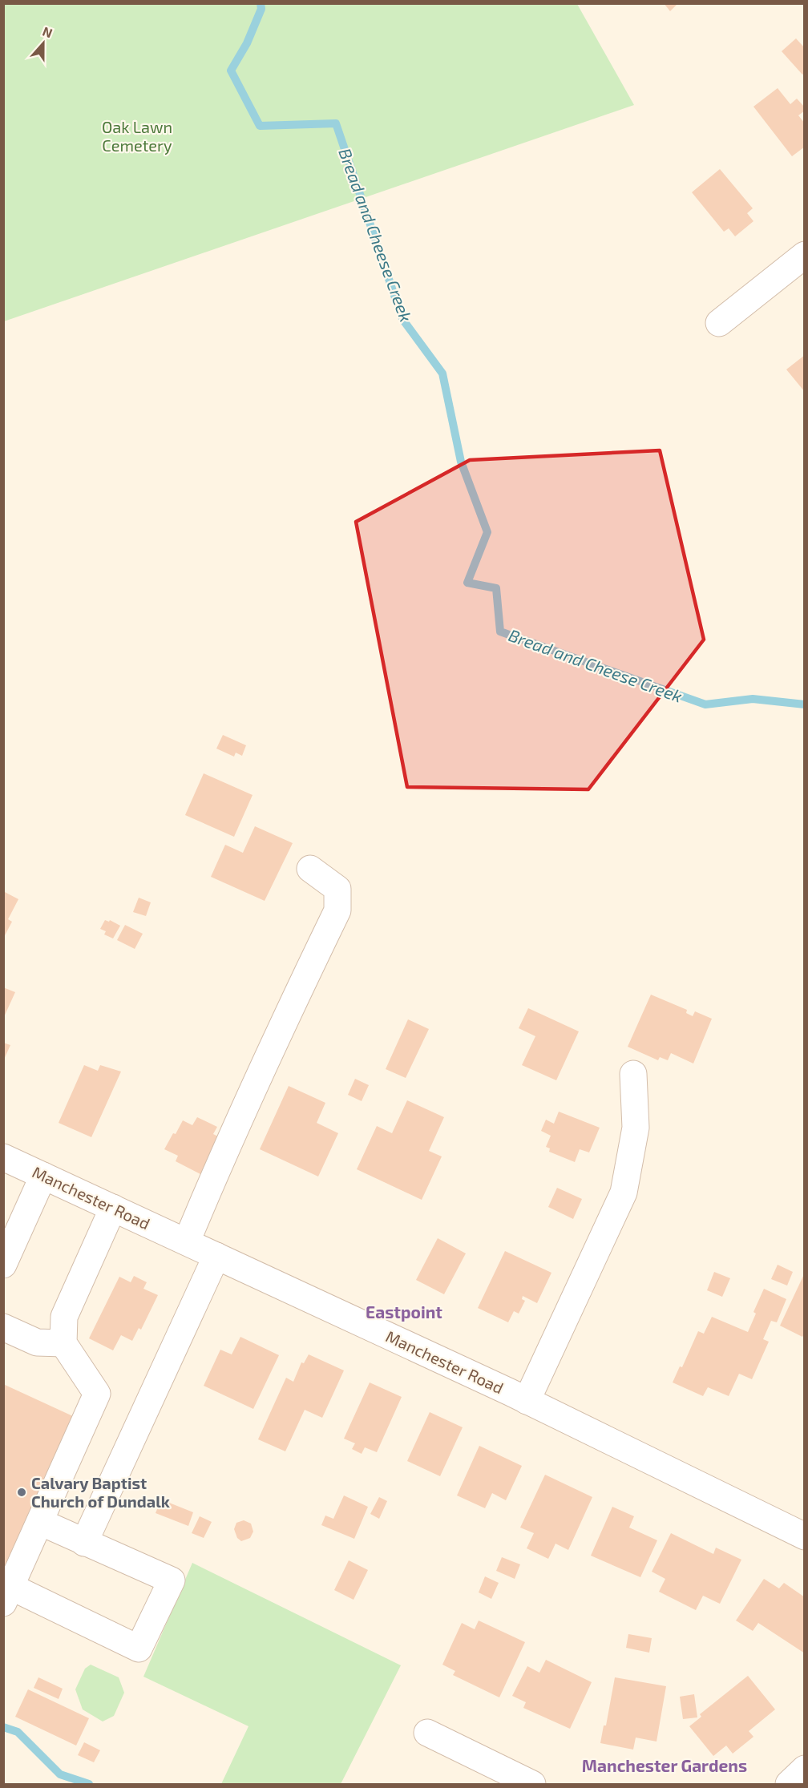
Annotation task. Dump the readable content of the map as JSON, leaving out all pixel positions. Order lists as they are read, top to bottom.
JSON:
{
  "streets": {
    "street": ["Manchester Road"]
  },
  "districts": ["Eastpoint", "Manchester Gardens"],
  "water": ["Bread and Cheese Creek"],
  "parks": ["Oak Lawn Cemetery"],
  "places": ["Calvary Baptist Church of Dundalk"],
  "north": "top"
}
